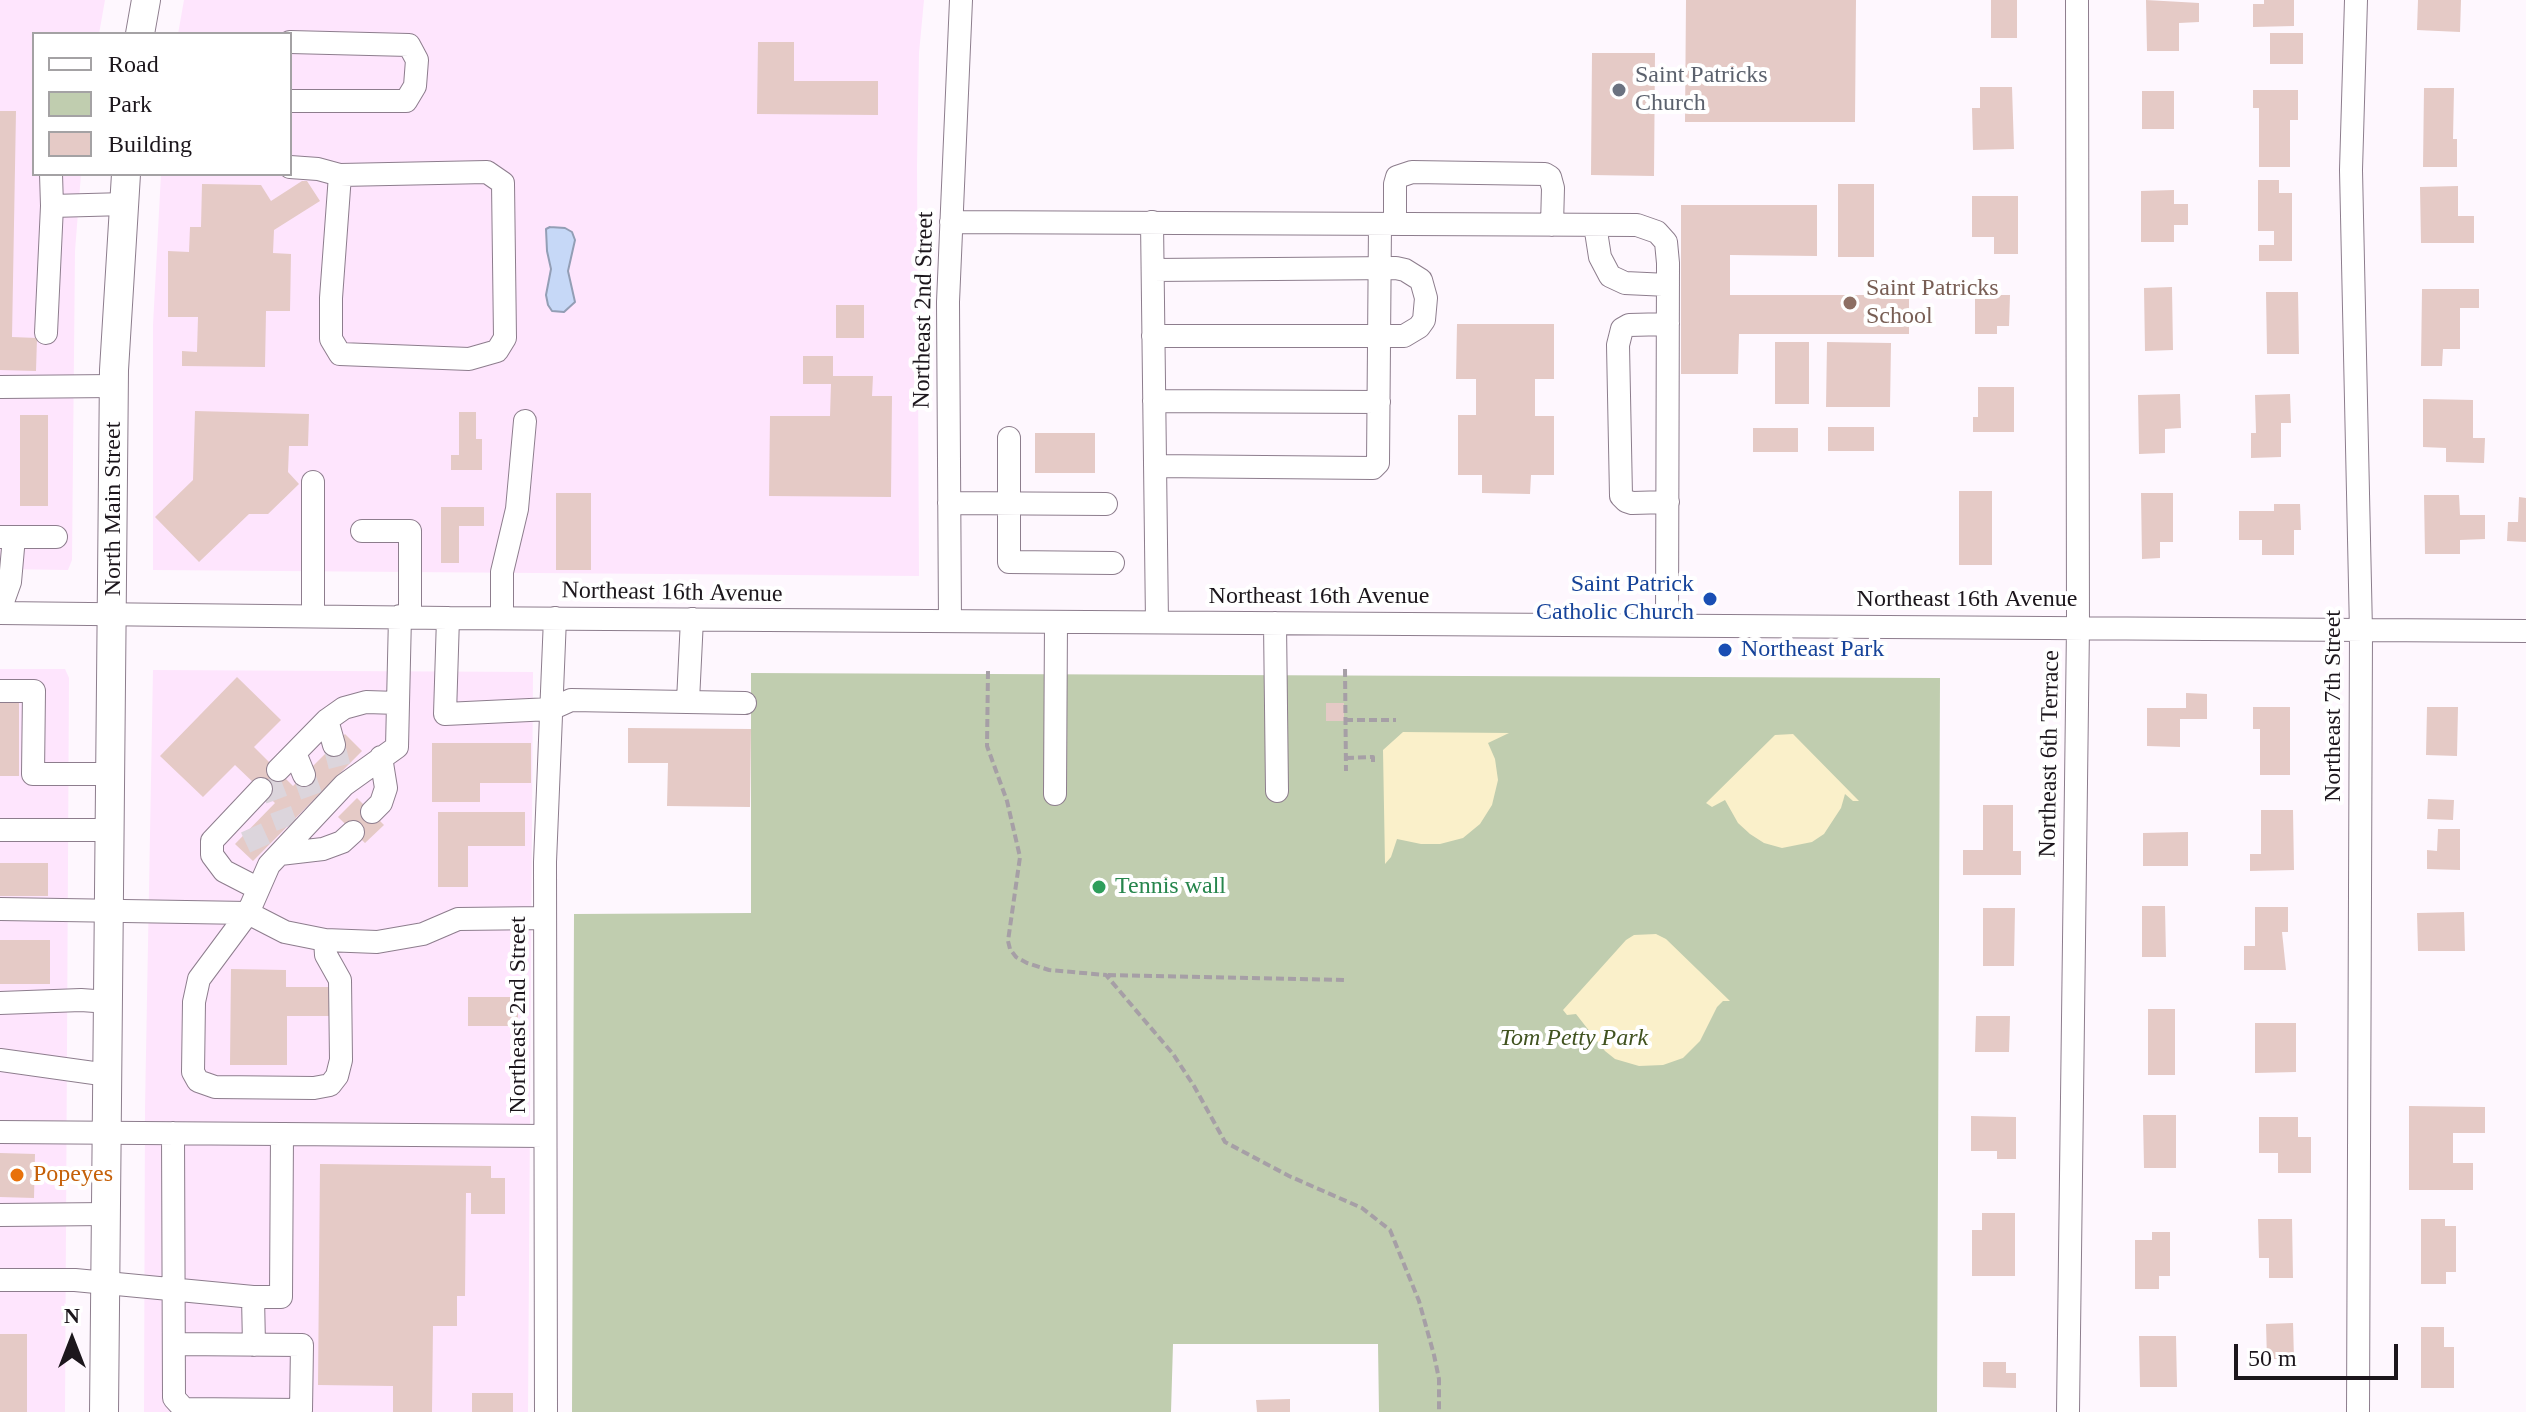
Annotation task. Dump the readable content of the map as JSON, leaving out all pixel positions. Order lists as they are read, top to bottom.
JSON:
{
  "streets": {
    "main road": ["North Main Street"],
    "street": [
      "Northeast 2nd Street",
      "Northeast 16th Avenue",
      "Northeast 7th Street",
      "Northeast 6th Terrace"
    ]
  },
  "crossings": [
    ["Northeast 2nd Street", "Northeast 16th Avenue"],
    ["North Main Street", "Northeast 16th Avenue"],
    ["Northeast 16th Avenue", "Northeast 7th Street"],
    ["Northeast 16th Avenue", "Northeast 6th Terrace"]
  ],
  "parks": ["Tom Petty Park"],
  "places": [
    "Saint Patricks Church",
    "Saint Patricks School",
    "Saint Patrick Catholic Church",
    "Northeast Park",
    "Tennis wall",
    "Popeyes"
  ],
  "legend": ["Road", "Park", "Building"],
  "scale_bar": "50 m",
  "north": "top"
}
